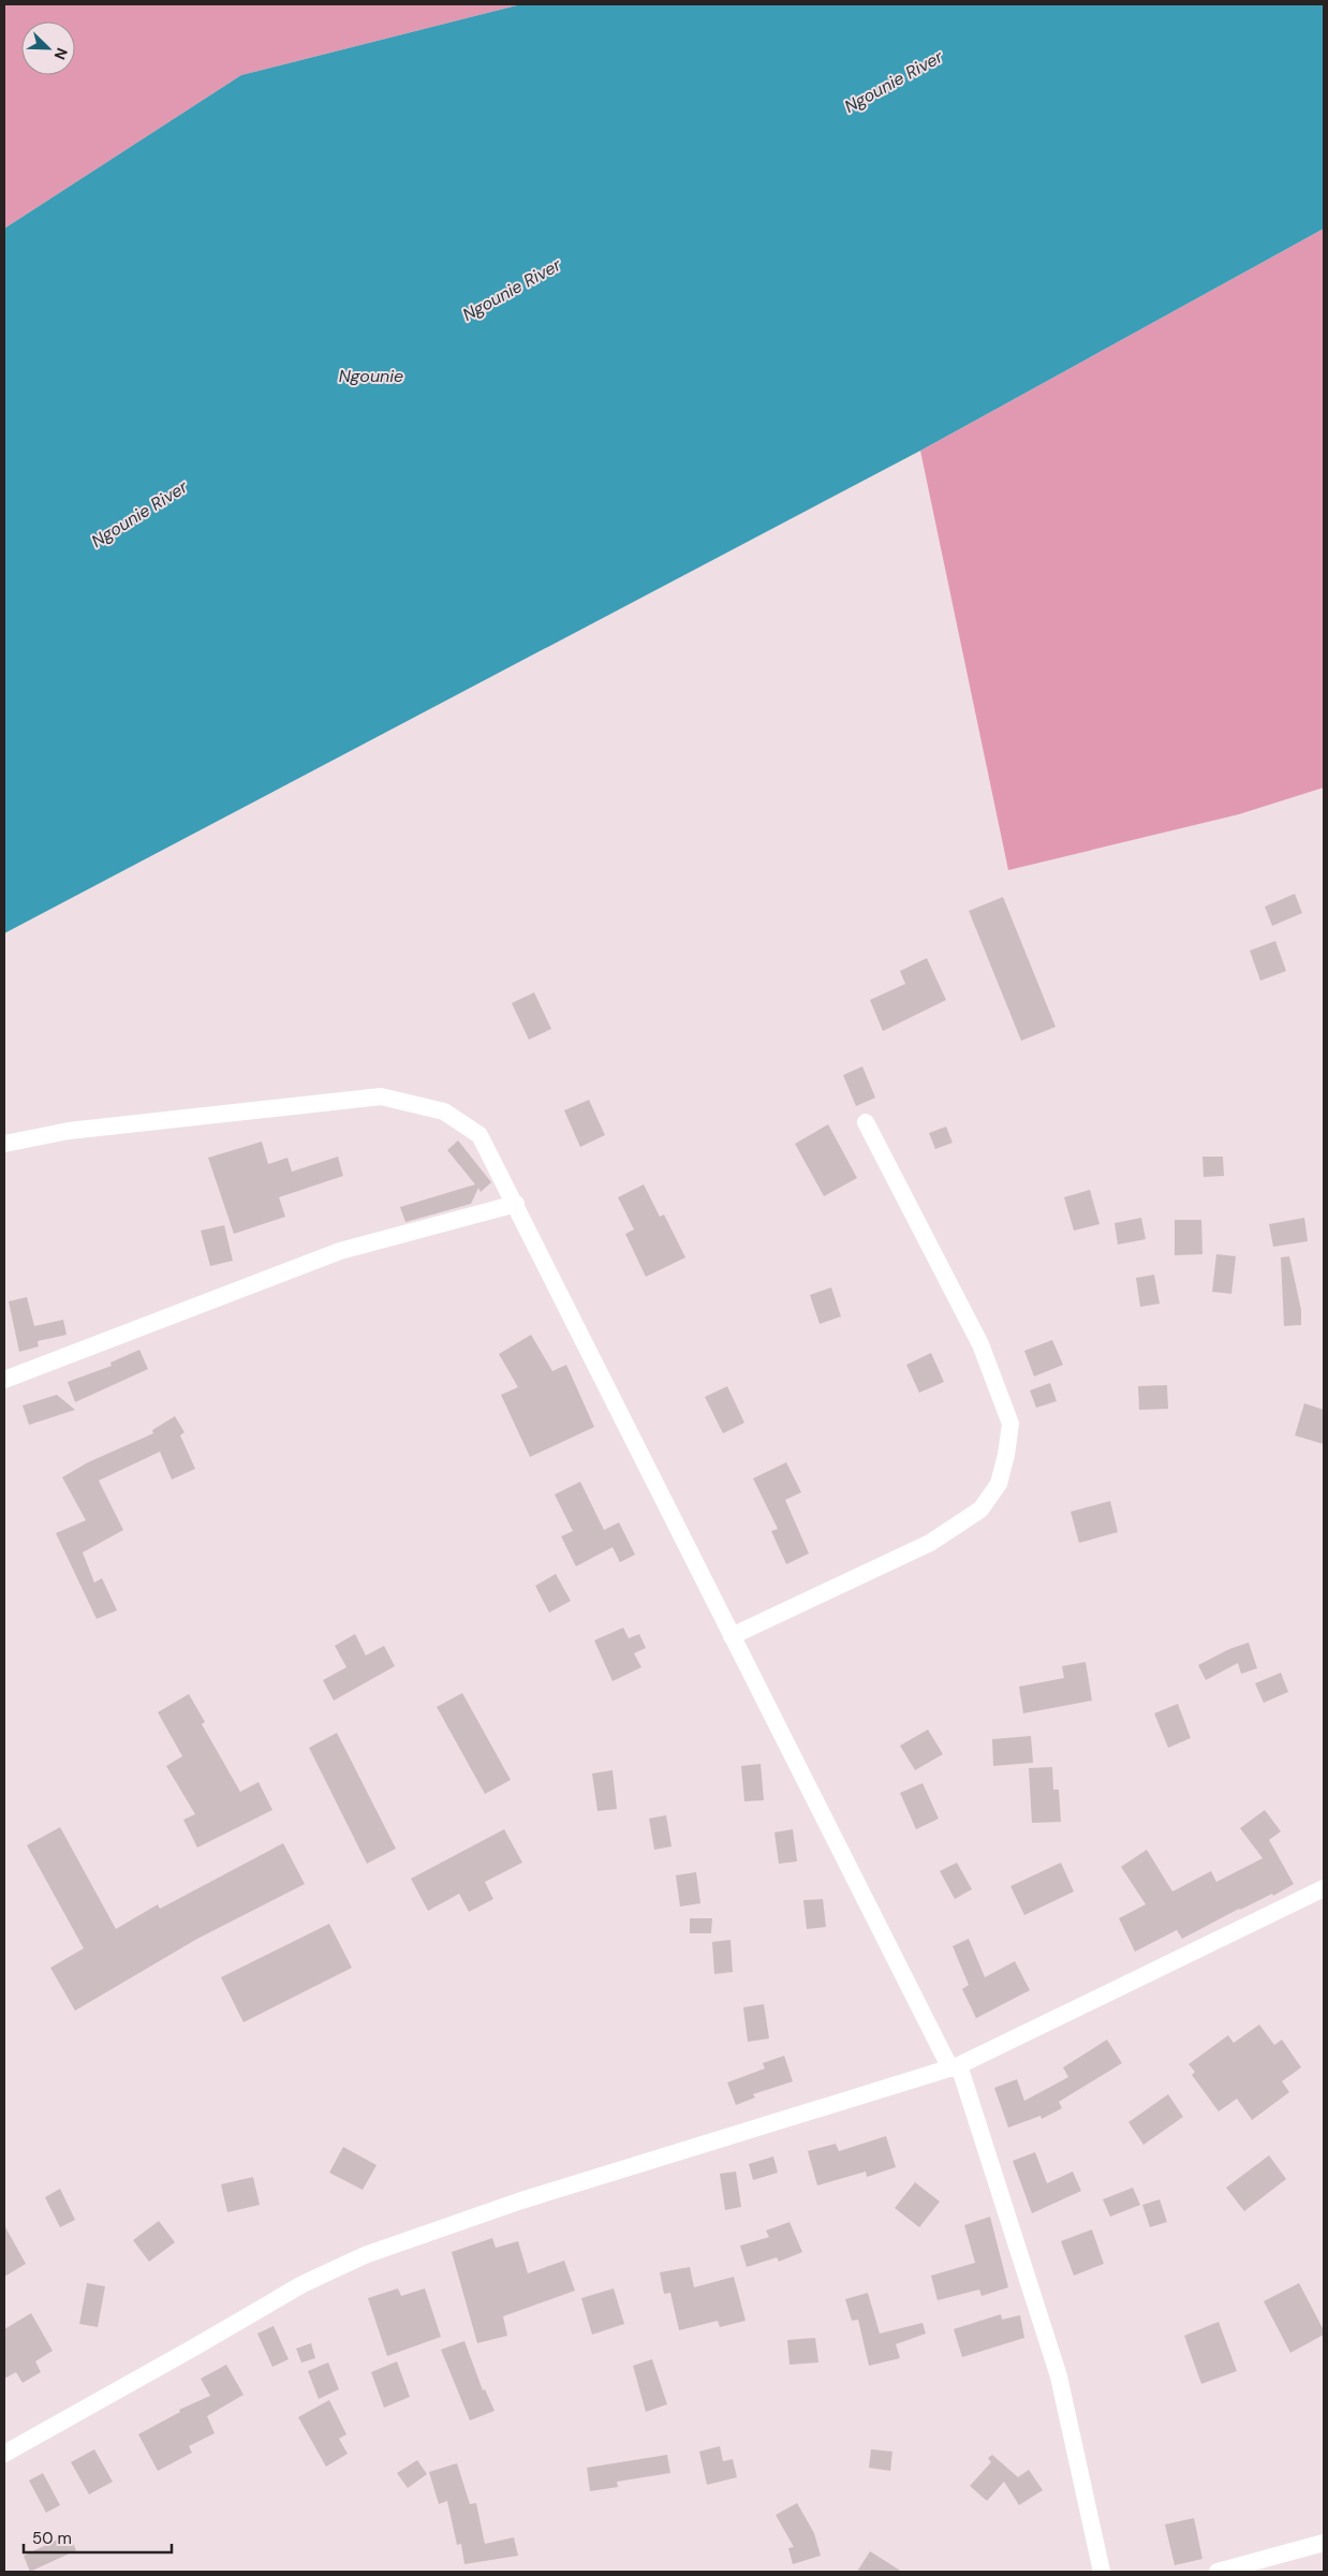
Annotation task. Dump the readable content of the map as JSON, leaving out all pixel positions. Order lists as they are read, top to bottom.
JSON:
{
  "water": ["Ngounie River", "Ngounie"],
  "scale_bar": "50 m",
  "north": "bottom right"
}
